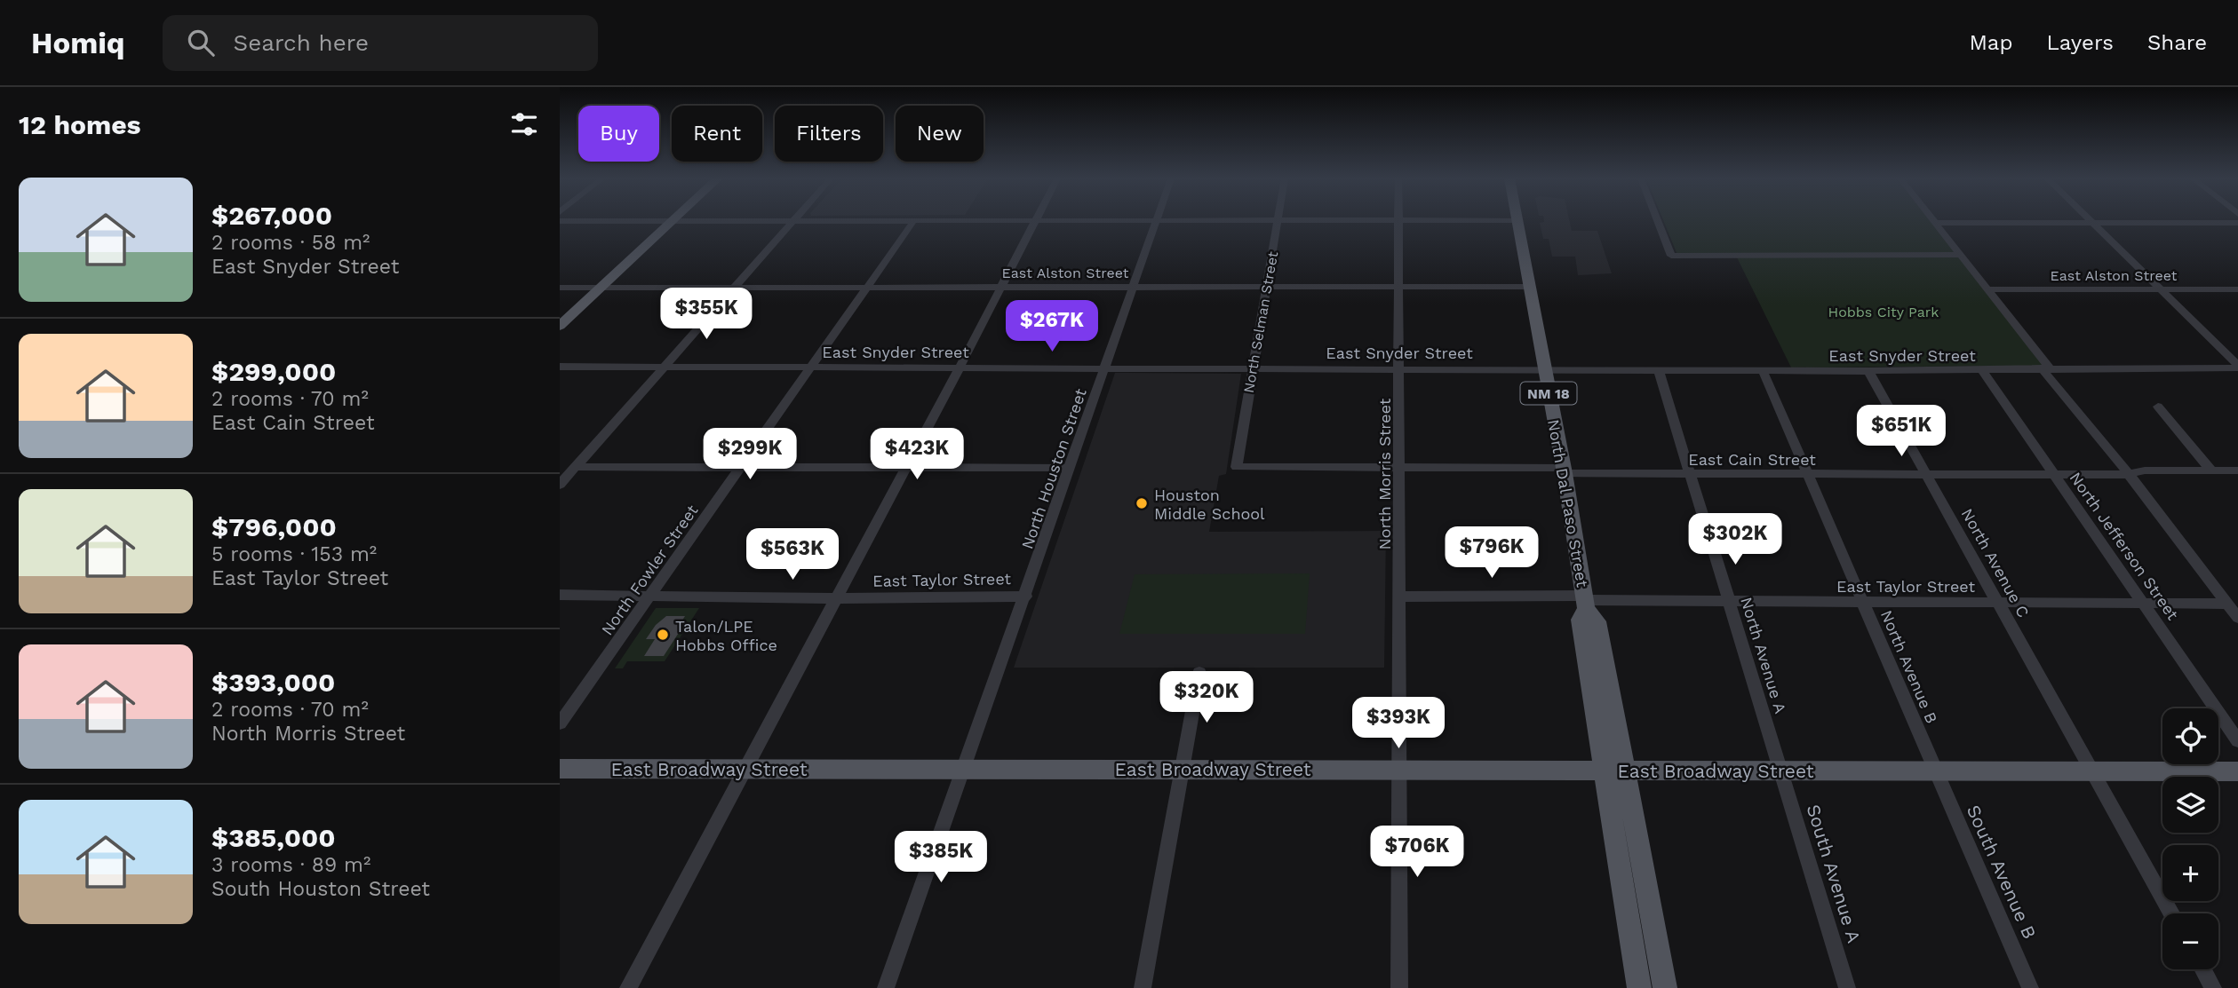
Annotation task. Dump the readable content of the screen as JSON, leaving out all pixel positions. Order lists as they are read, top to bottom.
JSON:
{
  "streets": {
    "main road": ["NM 18", "North Dal Paso Street", "East Broadway Street"],
    "street": [
      "East Alston Street",
      "North Selman Street",
      "East Snyder Street",
      "East Cain Street",
      "North Houston Street",
      "North Morris Street",
      "North Jefferson Street",
      "North Avenue C",
      "North Fowler Street",
      "East Taylor Street",
      "North Avenue A",
      "North Avenue B",
      "South Avenue B",
      "South Avenue A"
    ]
  },
  "crossings": [
    ["East Alston Street", "North Selman Street"],
    ["East Alston Street", "North Houston Street"],
    ["East Alston Street", "North Morris Street"],
    ["East Alston Street", "North Dal Paso Street"],
    ["East Alston Street", "North Fowler Street"],
    ["North Selman Street", "East Snyder Street"],
    ["North Selman Street", "East Cain Street"],
    ["East Snyder Street", "North Houston Street"],
    ["East Snyder Street", "North Morris Street"],
    ["East Snyder Street", "North Dal Paso Street"],
    ["East Snyder Street", "North Jefferson Street"],
    ["East Snyder Street", "North Avenue C"],
    ["East Snyder Street", "North Fowler Street"],
    ["East Snyder Street", "North Avenue A"],
    ["East Snyder Street", "North Avenue B"],
    ["East Cain Street", "North Morris Street"],
    ["East Cain Street", "North Dal Paso Street"],
    ["East Cain Street", "North Jefferson Street"],
    ["East Cain Street", "North Avenue C"],
    ["East Cain Street", "North Avenue A"],
    ["East Cain Street", "North Avenue B"],
    ["North Houston Street", "East Taylor Street"],
    ["North Houston Street", "East Broadway Street"],
    ["North Morris Street", "East Taylor Street"],
    ["North Morris Street", "East Broadway Street"],
    ["North Dal Paso Street", "East Taylor Street"],
    ["North Dal Paso Street", "East Broadway Street"],
    ["North Jefferson Street", "East Taylor Street"],
    ["North Avenue C", "East Taylor Street"],
    ["North Avenue C", "East Broadway Street"],
    ["North Fowler Street", "East Taylor Street"],
    ["East Taylor Street", "North Avenue A"],
    ["East Taylor Street", "North Avenue B"],
    ["North Avenue A", "East Broadway Street"],
    ["North Avenue A", "South Avenue A"],
    ["North Avenue B", "East Broadway Street"],
    ["North Avenue B", "South Avenue B"],
    ["East Broadway Street", "South Avenue B"],
    ["East Broadway Street", "South Avenue A"]
  ],
  "parks": ["Hobbs City Park"],
  "places": ["Houston Middle School", "Talon/LPE Hobbs Office"],
  "page": {
    "header": "Homiq",
    "search": "Search here",
    "nav": ["Map", "Layers", "Share"],
    "heading": "12 homes",
    "chip": [
      "Buy",
      "Rent",
      "Filters",
      "New"
    ],
    "list": [
      {
        "name": "$267,000",
        "note": "2 rooms · 58 m² · East Snyder Street"
      },
      {
        "name": "$299,000",
        "note": "2 rooms · 70 m² · East Cain Street"
      },
      {
        "name": "$796,000",
        "note": "5 rooms · 153 m² · East Taylor Street"
      },
      {
        "name": "$393,000",
        "note": "2 rooms · 70 m² · North Morris Street"
      },
      {
        "name": "$385,000",
        "note": "3 rooms · 89 m² · South Houston Street"
      }
    ],
    "price": [
      "$355K",
      "$267K",
      "$651K",
      "$299K",
      "$423K",
      "$302K",
      "$796K",
      "$563K",
      "$320K",
      "$393K",
      "$706K",
      "$385K"
    ],
    "map_buttons": ["+", "−"]
  }
}
